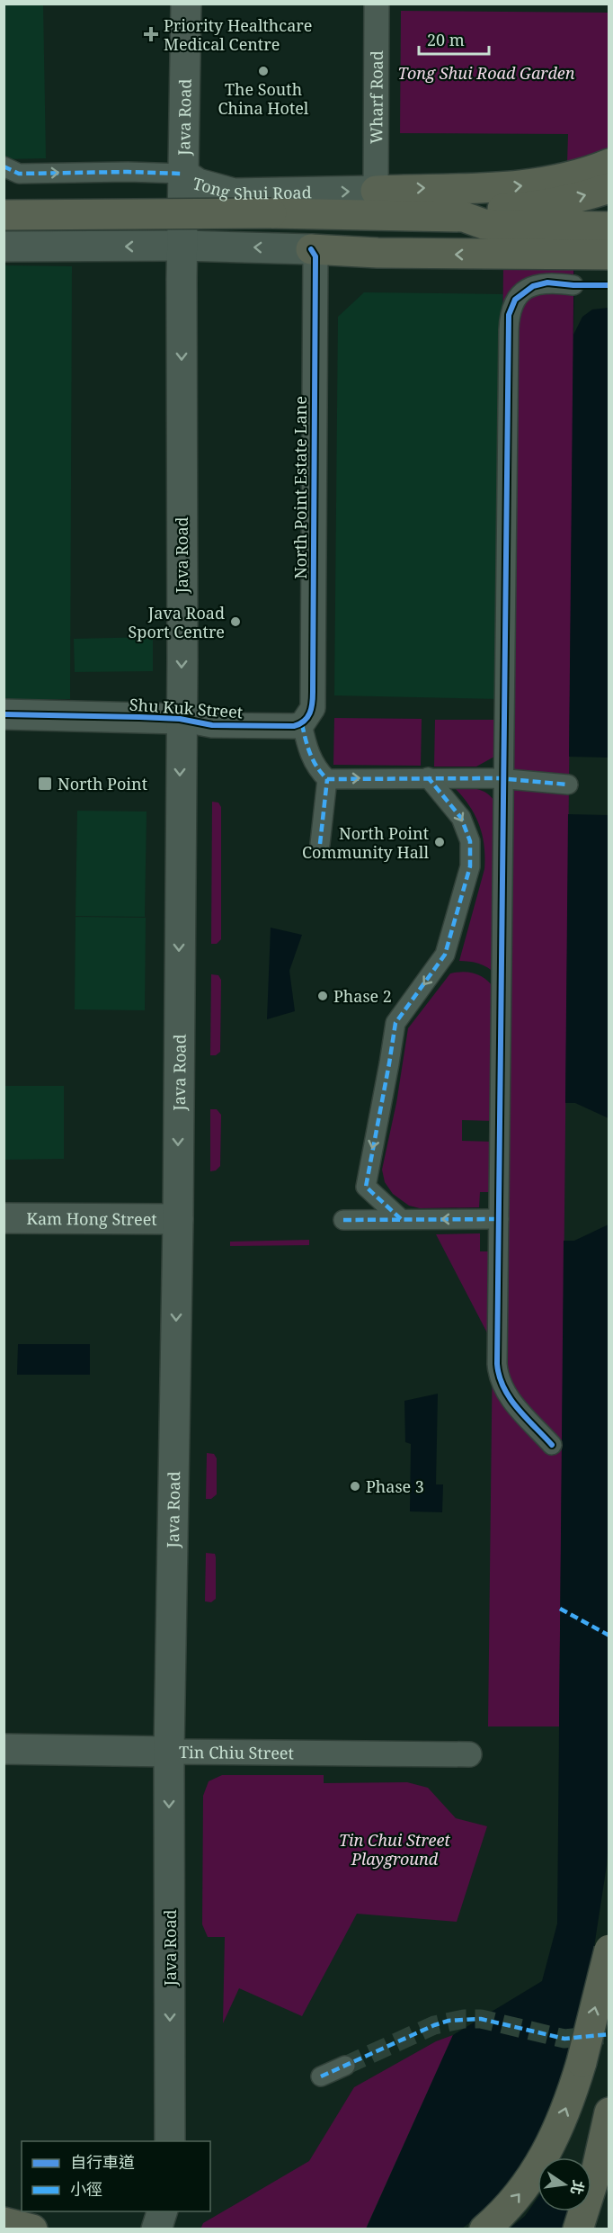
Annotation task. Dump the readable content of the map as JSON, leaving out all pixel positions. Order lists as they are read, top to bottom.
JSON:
{
  "streets": {
    "main road": [
      "Java Road",
      "Tong Shui Road",
      "Shu Kuk Street",
      "Kam Hong Street",
      "Tin Chiu Street"
    ],
    "street": ["Wharf Road", "North Point Estate Lane"]
  },
  "crossings": [
    ["Wharf Road", "Tong Shui Road"],
    ["Java Road", "Tong Shui Road"],
    ["Java Road", "Shu Kuk Street"],
    ["Java Road", "Kam Hong Street"],
    ["Java Road", "Tin Chiu Street"],
    ["North Point Estate Lane", "Shu Kuk Street"]
  ],
  "one_way": ["Java Road", "Tong Shui Road"],
  "parks": ["Tong Shui Road Garden", "Tin Chui Street Playground"],
  "places": {
    "health": ["Priority Healthcare Medical Centre"],
    "other": [
      "The South China Hotel",
      "Java Road Sport Centre",
      "North Point Community Hall",
      "Phase 2",
      "Phase 3"
    ],
    "transit": ["North Point"]
  },
  "legend": ["自行車道", "小徑"],
  "scale_bar": "20 m",
  "north": "right"
}
